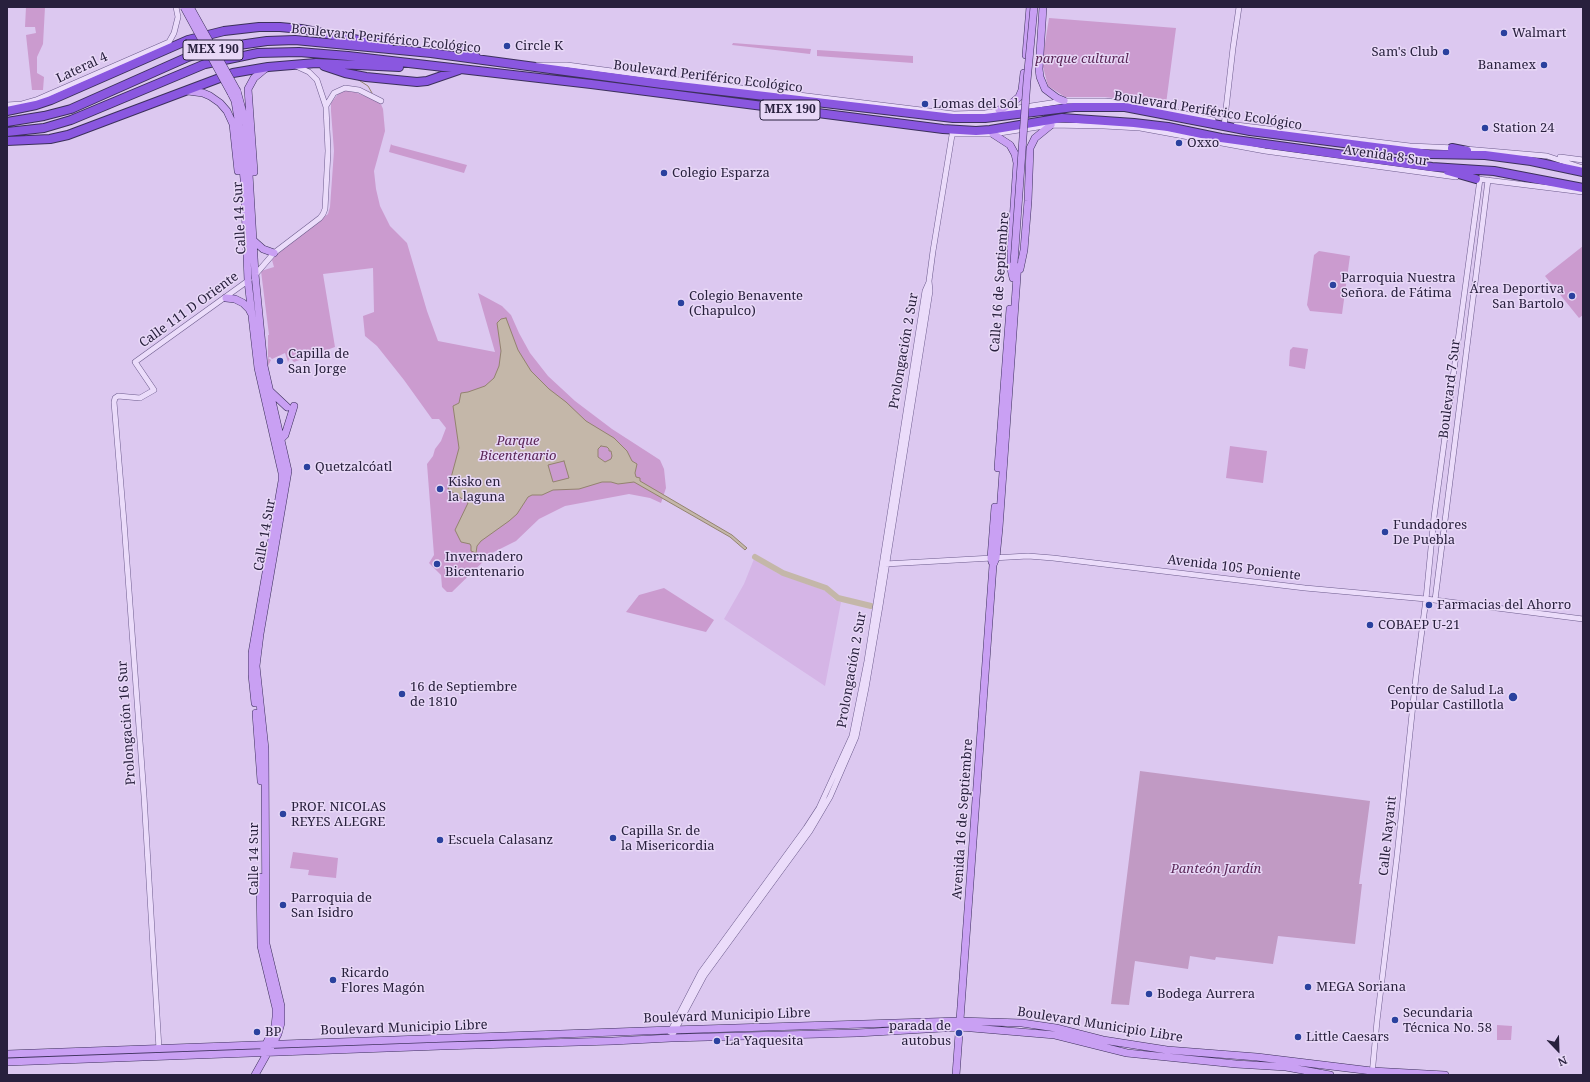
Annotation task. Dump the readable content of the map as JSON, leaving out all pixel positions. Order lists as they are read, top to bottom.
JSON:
{
  "streets": {
    "highway": ["Boulevard Periférico Ecológico", "MEX 190"],
    "main road": [
      "Calle 14 Sur",
      "Calle 16 de Septiembre",
      "Avenida 16 de Septiembre",
      "Boulevard Municipio Libre"
    ],
    "street": [
      "Lateral 4",
      "Avenida 8 Sur",
      "Calle 111 D Oriente",
      "Prolongación 2 Sur",
      "Boulevard 7 Sur",
      "Avenida 105 Poniente",
      "Prolongación 16 Sur",
      "Calle Nayarit"
    ]
  },
  "crossings": [
    ["Boulevard Periférico Ecológico", "Avenida 8 Sur"],
    ["Boulevard Periférico Ecológico", "Prolongación 2 Sur"],
    ["Avenida 8 Sur", "Prolongación 2 Sur"],
    ["Avenida 8 Sur", "Boulevard 7 Sur"],
    ["Calle 14 Sur", "Calle 111 D Oriente"],
    ["Calle 14 Sur", "Boulevard Municipio Libre"],
    ["Calle 16 de Septiembre", "Avenida 105 Poniente"],
    ["Calle 16 de Septiembre", "Avenida 16 de Septiembre"],
    ["Calle 111 D Oriente", "Prolongación 16 Sur"],
    ["Prolongación 2 Sur", "Avenida 105 Poniente"],
    ["Prolongación 2 Sur", "Boulevard Municipio Libre"],
    ["Boulevard 7 Sur", "Avenida 105 Poniente"],
    ["Boulevard 7 Sur", "Calle Nayarit"],
    ["Avenida 105 Poniente", "Avenida 16 de Septiembre"],
    ["Avenida 105 Poniente", "Calle Nayarit"],
    ["Prolongación 16 Sur", "Boulevard Municipio Libre"],
    ["Avenida 16 de Septiembre", "Boulevard Municipio Libre"],
    ["Calle Nayarit", "Boulevard Municipio Libre"]
  ],
  "parks": ["parque cultural", "Parque Bicentenario", "Panteón Jardín"],
  "places": [
    "Walmart",
    "Circle K",
    "Sam's Club",
    "Banamex",
    "Lomas del Sol",
    "Station 24",
    "Oxxo",
    "Colegio Esparza",
    "Parroquia Nuestra Señora. de Fátima",
    "Área Deportiva San Bartolo",
    "Colegio Benavente (Chapulco)",
    "Capilla de San Jorge",
    "Quetzalcóatl",
    "Kisko en la laguna",
    "Fundadores De Puebla",
    "Invernadero Bicentenario",
    "Farmacias del Ahorro",
    "COBAEP U-21",
    "16 de Septiembre de 1810",
    "Centro de Salud La Popular Castillotla",
    "PROF. NICOLAS REYES ALEGRE",
    "Capilla Sr. de la Misericordia",
    "Escuela Calasanz",
    "Parroquia de San Isidro",
    "Ricardo Flores Magón",
    "MEGA Soriana",
    "Bodega Aurrera",
    "Secundaria Técnica No. 58",
    "BP",
    "parada de autobus",
    "Little Caesars",
    "La Yaquesita"
  ],
  "north": "bottom right"
}
